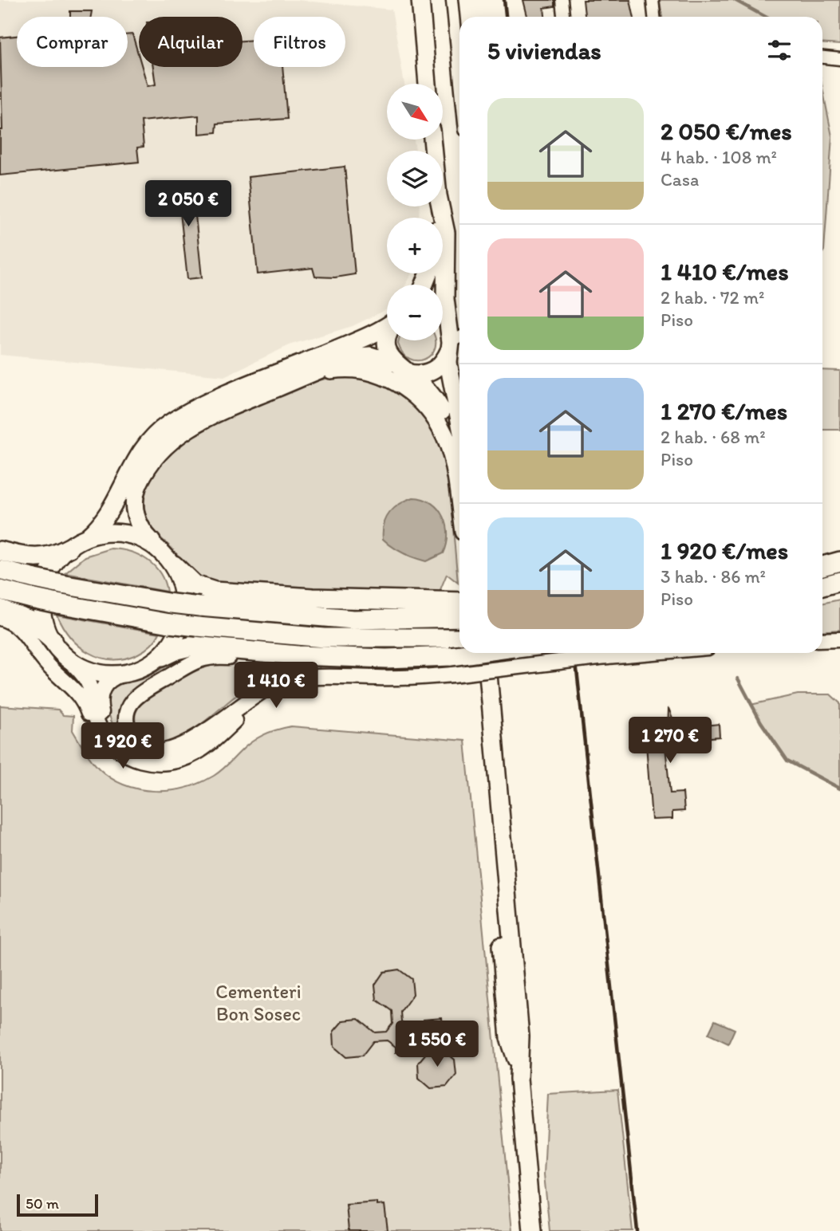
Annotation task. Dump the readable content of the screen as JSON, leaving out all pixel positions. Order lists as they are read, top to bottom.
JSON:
{
  "parks": ["Cementeri Bon Sosec"],
  "scale_bar": "50 m",
  "north": "bottom right",
  "page": {
    "chip": ["Comprar", "Alquilar", "Filtros"],
    "heading": "5 viviendas",
    "map_buttons": ["+", "−"],
    "list": [
      {
        "name": "2 050 €/mes",
        "note": "4 hab. · 108 m² · Casa"
      },
      {
        "name": "1 410 €/mes",
        "note": "2 hab. · 72 m² · Piso"
      },
      {
        "name": "1 270 €/mes",
        "note": "2 hab. · 68 m² · Piso"
      },
      {
        "name": "1 920 €/mes",
        "note": "3 hab. · 86 m² · Piso"
      }
    ],
    "price": [
      "2 050 €",
      "1 410 €",
      "1 270 €",
      "1 920 €",
      "1 550 €"
    ],
    "scale": "50 m"
  }
}
